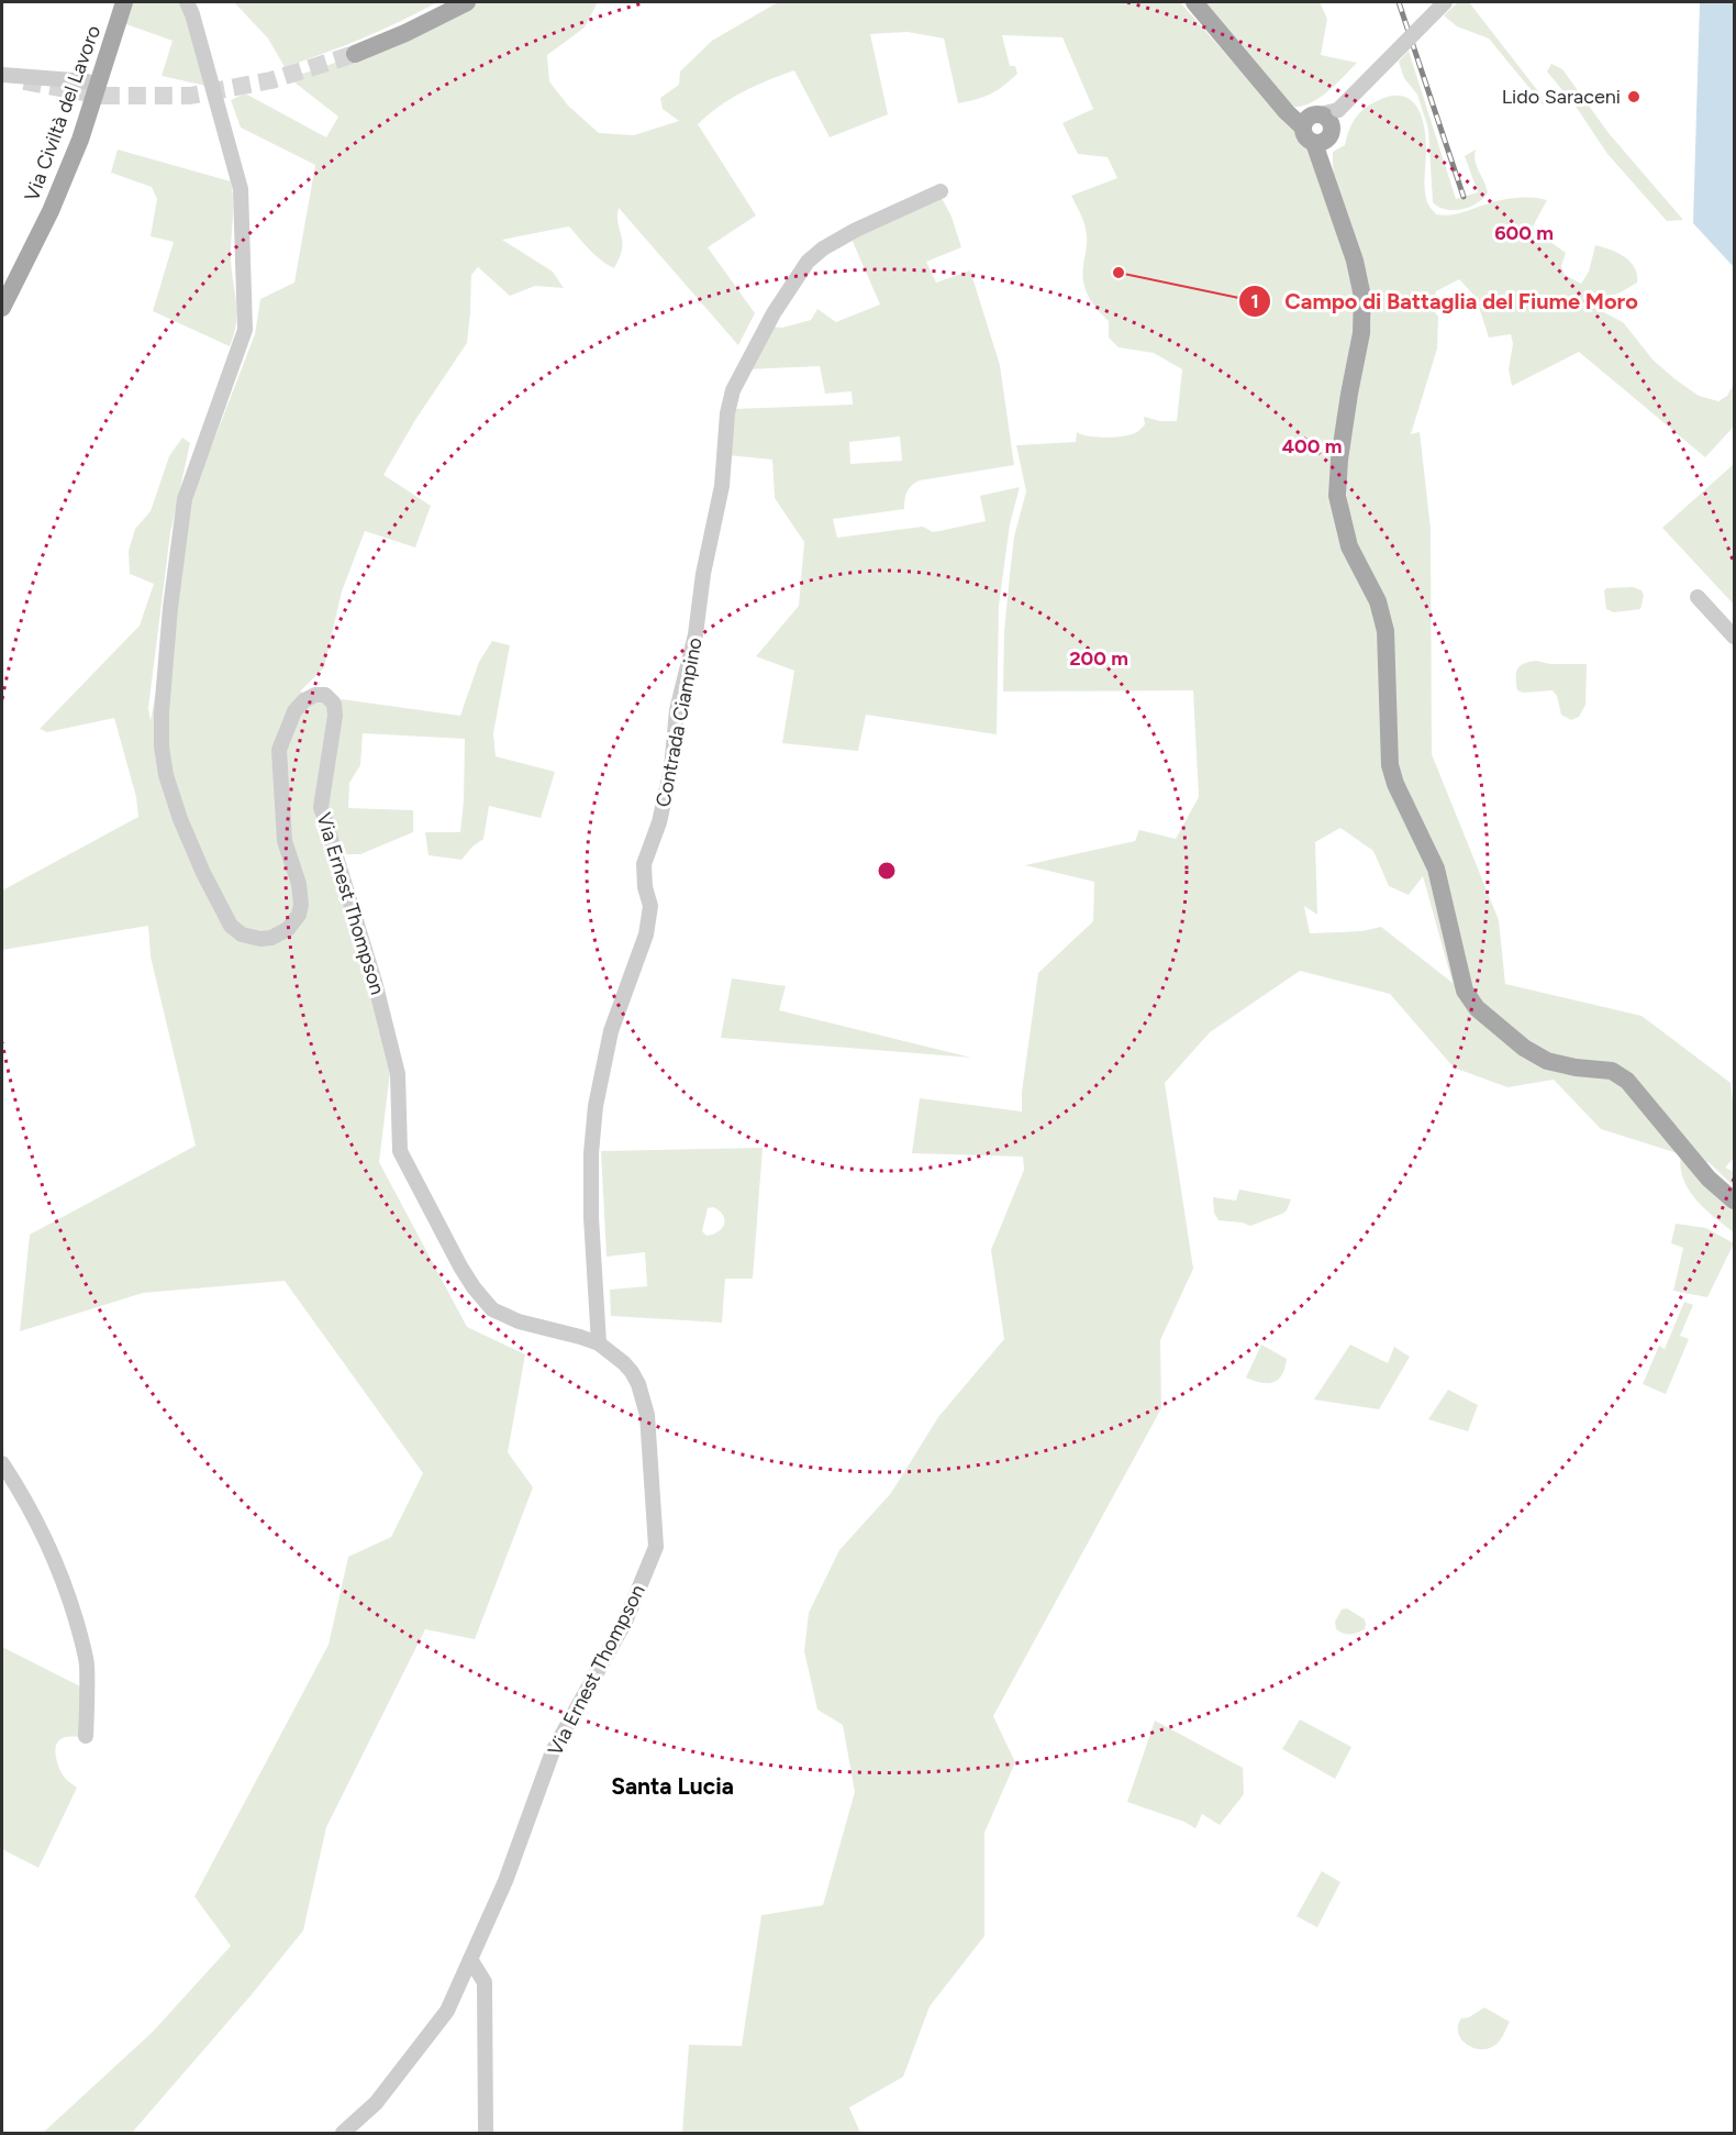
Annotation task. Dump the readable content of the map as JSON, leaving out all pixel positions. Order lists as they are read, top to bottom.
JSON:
{
  "streets": {
    "main road": ["Via Civiltà del Lavoro"],
    "street": ["Contrada Ciampino", "Via Ernest Thompson"]
  },
  "crossings": [
    ["Contrada Ciampino", "Via Ernest Thompson"]
  ],
  "districts": ["Santa Lucia"],
  "places": ["Lido Saraceni", "Campo di Battaglia del Fiume Moro"],
  "rings": ["600 m", "400 m", "200 m"]
}
